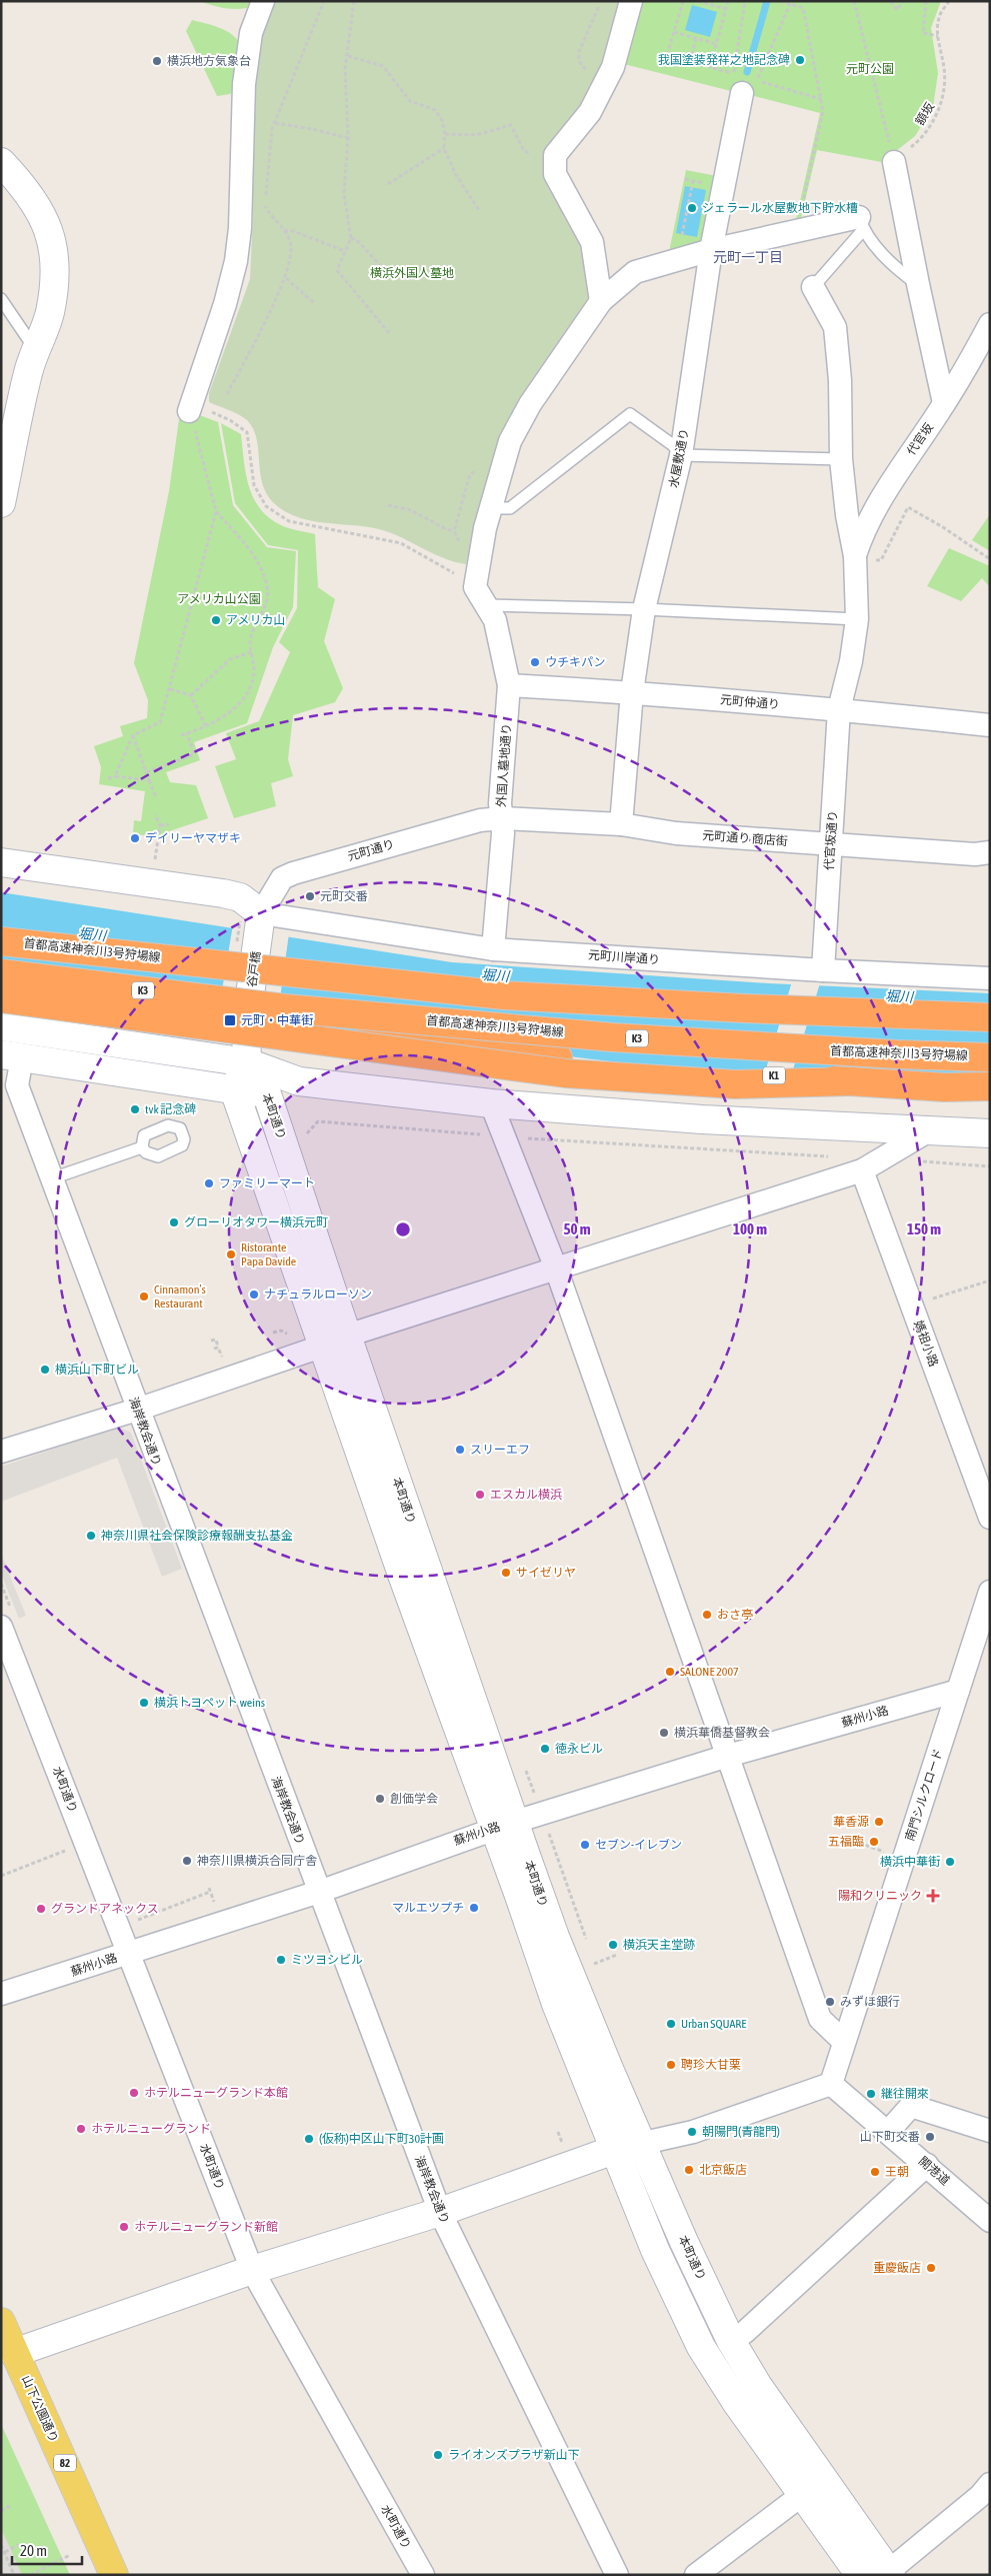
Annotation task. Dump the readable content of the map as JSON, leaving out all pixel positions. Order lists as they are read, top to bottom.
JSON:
{
  "streets": {
    "highway": ["首都高速神奈川3号狩場線", "K3", "K1"],
    "main road": ["山下公園通り", "82"],
    "street": [
      "代官坂",
      "水屋敷通り",
      "元町仲通り",
      "外国人墓地通り",
      "元町通り 商店街",
      "代官坂通り",
      "元町通り",
      "元町川岸通り",
      "谷戸橋",
      "本町通り",
      "媽祖小路",
      "海岸教会通り",
      "蘇州小路",
      "水町通り",
      "南門シルクロード",
      "開港道"
    ],
    "path": ["額坂"]
  },
  "crossings": [
    ["代官坂", "代官坂通り"],
    ["水屋敷通り", "元町仲通り"],
    ["水屋敷通り", "元町通り 商店街"],
    ["元町仲通り", "外国人墓地通り"],
    ["元町仲通り", "代官坂通り"],
    ["外国人墓地通り", "元町通り 商店街"],
    ["外国人墓地通り", "元町通り"],
    ["外国人墓地通り", "元町川岸通り"],
    ["元町通り 商店街", "代官坂通り"],
    ["元町通り 商店街", "元町通り"],
    ["代官坂通り", "元町川岸通り"],
    ["元町通り", "元町川岸通り"],
    ["元町通り", "谷戸橋"],
    ["首都高速神奈川3号狩場線", "K1"],
    ["元町川岸通り", "谷戸橋"],
    ["谷戸橋", "本町通り"],
    ["本町通り", "蘇州小路"],
    ["海岸教会通り", "蘇州小路"],
    ["蘇州小路", "水町通り"],
    ["蘇州小路", "南門シルクロード"],
    ["南門シルクロード", "開港道"],
    ["山下公園通り", "82"]
  ],
  "districts": ["元町一丁目"],
  "water": ["堀川"],
  "parks": ["元町公園", "横浜外国人墓地", "アメリカ山公園"],
  "places": {
    "other": [
      "我国塗装発祥之地記念碑",
      "横浜地方気象台",
      "ジェラール水屋敷地下貯水槽",
      "アメリカ山",
      "ウチキパン",
      "デイリーヤマザキ",
      "元町交番",
      "tvk 記念碑",
      "ファミリーマート",
      "グローリオタワー横浜元町",
      "Ristorante Papa Davide",
      "ナチュラルローソン",
      "Cinnamon’s Restaurant",
      "横浜山下町ビル",
      "スリーエフ",
      "エスカル横浜",
      "神奈川県社会保険診療報酬支払基金",
      "サイゼリヤ",
      "おさ亭",
      "SALONE 2007",
      "横浜トヨペット weins",
      "横浜華僑基督教会",
      "徳永ビル",
      "創価学会",
      "華香源",
      "五福臨",
      "セブン-イレブン",
      "神奈川県横浜合同庁舎",
      "横浜中華街",
      "マルエツプチ",
      "グランドアネックス",
      "横浜天主堂跡",
      "ミツヨシビル",
      "みずほ銀行",
      "Urban SQUARE",
      "聘珍大甘栗",
      "ホテルニューグランド本館",
      "継往開來",
      "ホテルニューグランド",
      "朝陽門(青龍門)",
      "山下町交番",
      "(仮称)中区山下町30計画",
      "北京飯店",
      "王朝",
      "ホテルニューグランド新館",
      "重慶飯店",
      "ライオンズプラザ新山下"
    ],
    "transit": ["元町・中華街"],
    "health": ["陽和クリニック"]
  },
  "scale_bar": "20 m",
  "rings": ["50 m", "100 m", "150 m"]
}
